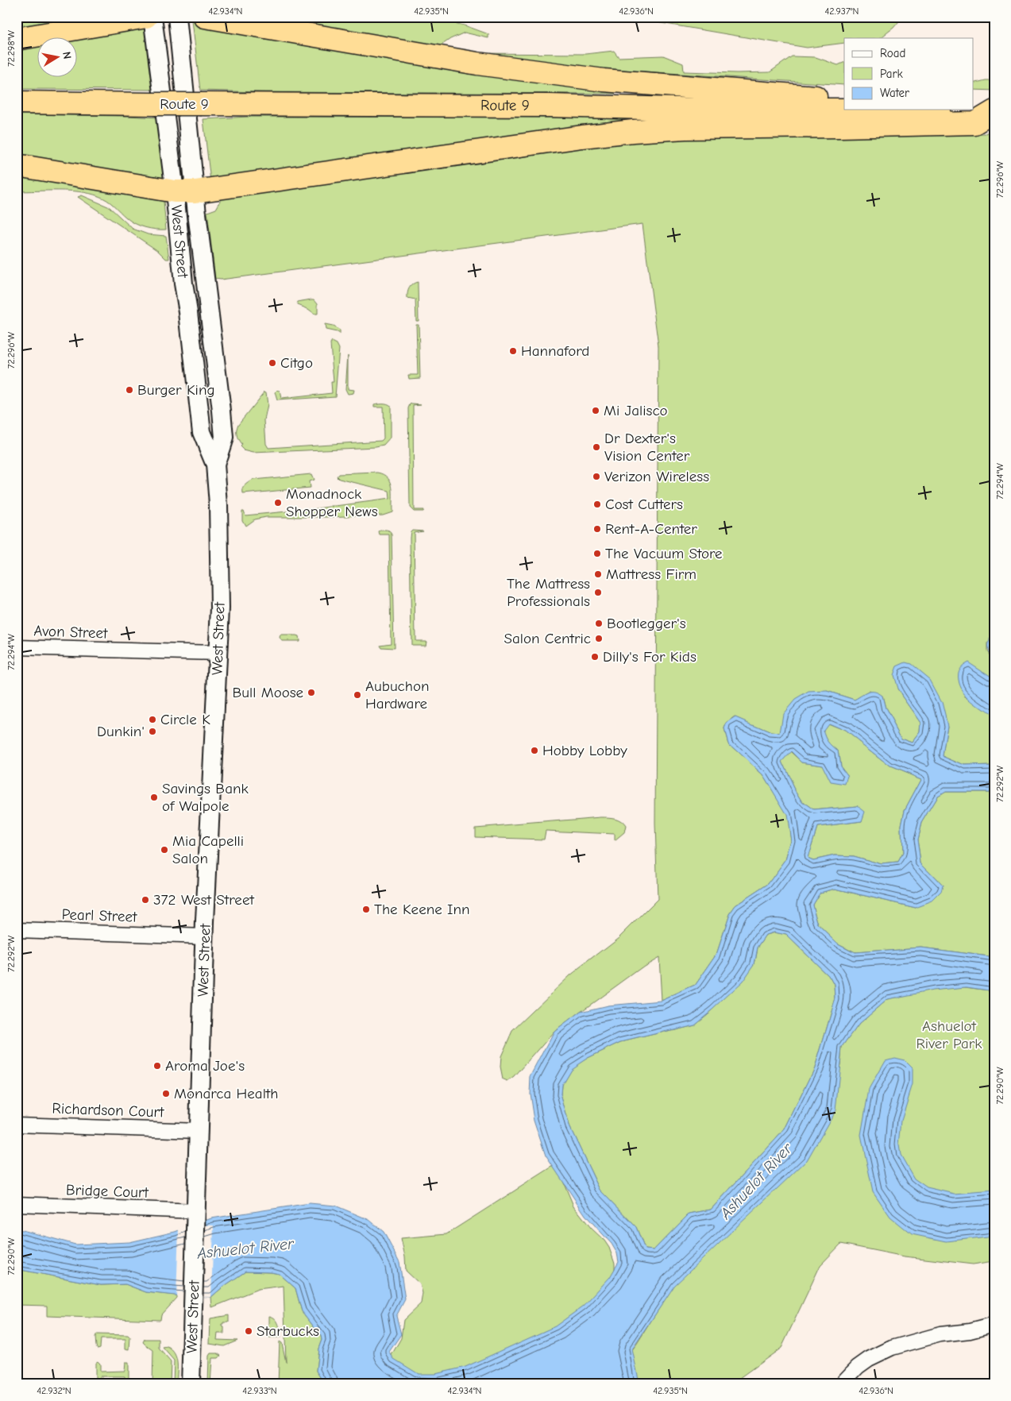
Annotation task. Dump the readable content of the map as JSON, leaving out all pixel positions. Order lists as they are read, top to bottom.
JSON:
{
  "streets": {
    "highway": ["Route 9"],
    "street": [
      "West Street",
      "Avon Street",
      "Pearl Street",
      "Richardson Court",
      "Bridge Court"
    ]
  },
  "crossings": [
    ["West Street", "Avon Street"],
    ["West Street", "Pearl Street"],
    ["West Street", "Richardson Court"],
    ["West Street", "Bridge Court"]
  ],
  "water": ["Ashuelot River"],
  "parks": ["Ashuelot River Park"],
  "places": [
    "Hannaford",
    "Citgo",
    "Burger King",
    "Mi Jalisco",
    "Dr Dexter's Vision Center",
    "Verizon Wireless",
    "Monadnock Shopper News",
    "Cost Cutters",
    "Rent-A-Center",
    "The Vacuum Store",
    "Mattress Firm",
    "The Mattress Professionals",
    "Bootlegger's",
    "Salon Centric",
    "Dilly's For Kids",
    "Bull Moose",
    "Aubuchon Hardware",
    "Circle K",
    "Dunkin'",
    "Hobby Lobby",
    "Savings Bank of Walpole",
    "Mia Capelli Salon",
    "372 West Street",
    "The Keene Inn",
    "Aroma Joe's",
    "Monarca Health",
    "Starbucks"
  ],
  "legend": ["Road", "Park", "Water"],
  "north": "right",
  "coordinates": [
    "42.934°N",
    "42.935°N",
    "42.936°N",
    "42.937°N",
    "72.298°W",
    "72.296°W",
    "72.294°W",
    "72.292°W",
    "72.290°W",
    "42.932°N",
    "42.933°N"
  ]
}
